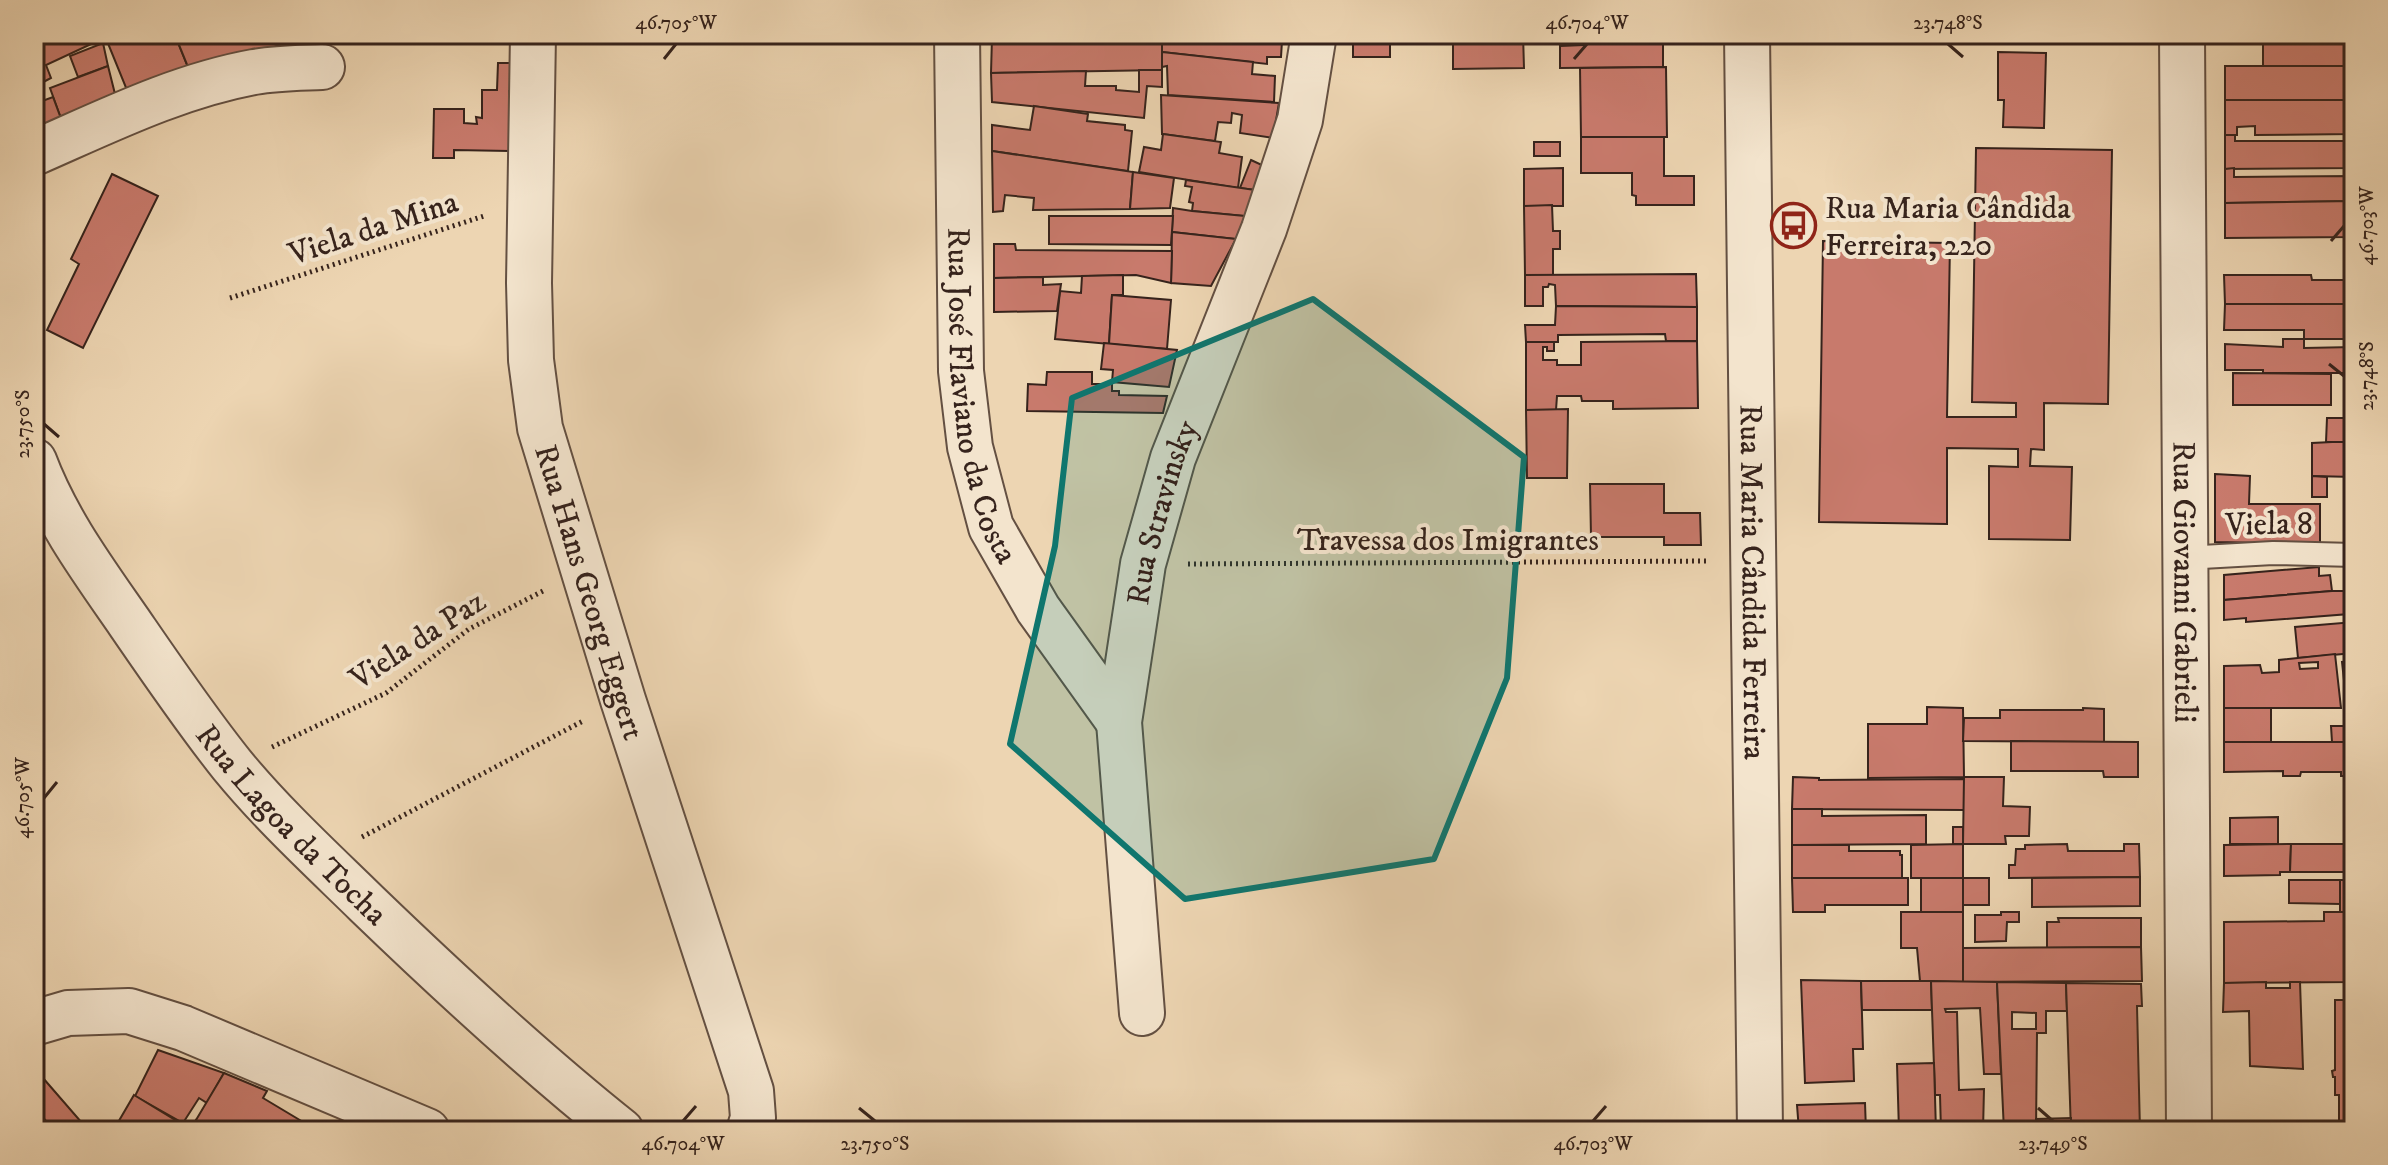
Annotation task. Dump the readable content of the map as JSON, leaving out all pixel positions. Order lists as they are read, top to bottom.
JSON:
{
  "streets": {
    "street": [
      "Rua José Flaviano da Costa",
      "Rua Stravinsky",
      "Rua Maria Cândida Ferreira",
      "Rua Giovanni Gabrieli",
      "Rua Hans Georg Eggert",
      "Rua Lagoa da Tocha"
    ],
    "lane": ["Viela 8"],
    "path": ["Viela da Mina", "Travessa dos Imigrantes", "Viela da Paz"]
  },
  "crossings": [
    ["Viela da Mina", "Rua Hans Georg Eggert"],
    ["Rua José Flaviano da Costa", "Rua Stravinsky"],
    ["Rua Stravinsky", "Travessa dos Imigrantes"],
    ["Viela 8", "Rua Giovanni Gabrieli"],
    ["Travessa dos Imigrantes", "Rua Maria Cândida Ferreira"],
    ["Rua Hans Georg Eggert", "Viela da Paz"],
    ["Viela da Paz", "Rua Lagoa da Tocha"]
  ],
  "places": {
    "bus stop": ["Rua Maria Cândida Ferreira, 220"]
  },
  "coordinates": [
    "46.705°W",
    "46.704°W",
    "23.748°S",
    "46.703°W",
    "23.750°S",
    "23.749°S"
  ]
}
